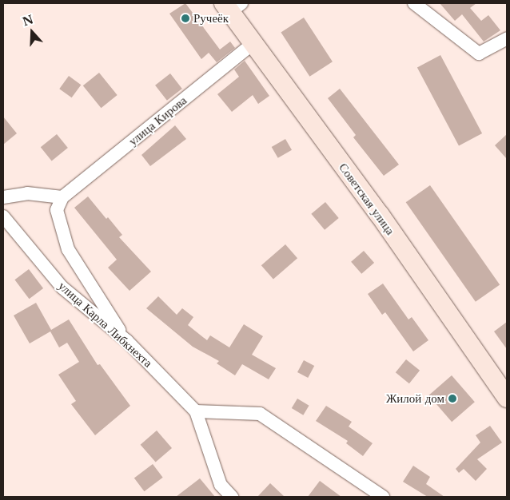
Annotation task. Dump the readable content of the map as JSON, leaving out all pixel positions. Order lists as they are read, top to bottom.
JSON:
{
  "streets": {
    "main road": ["Советская улица"],
    "street": ["улица Кирова", "улица Карла Либкнехта"]
  },
  "crossings": [
    ["улица Кирова", "Советская улица"]
  ],
  "places": ["Ручеёк", "Жилой дом"],
  "north": "top"
}
